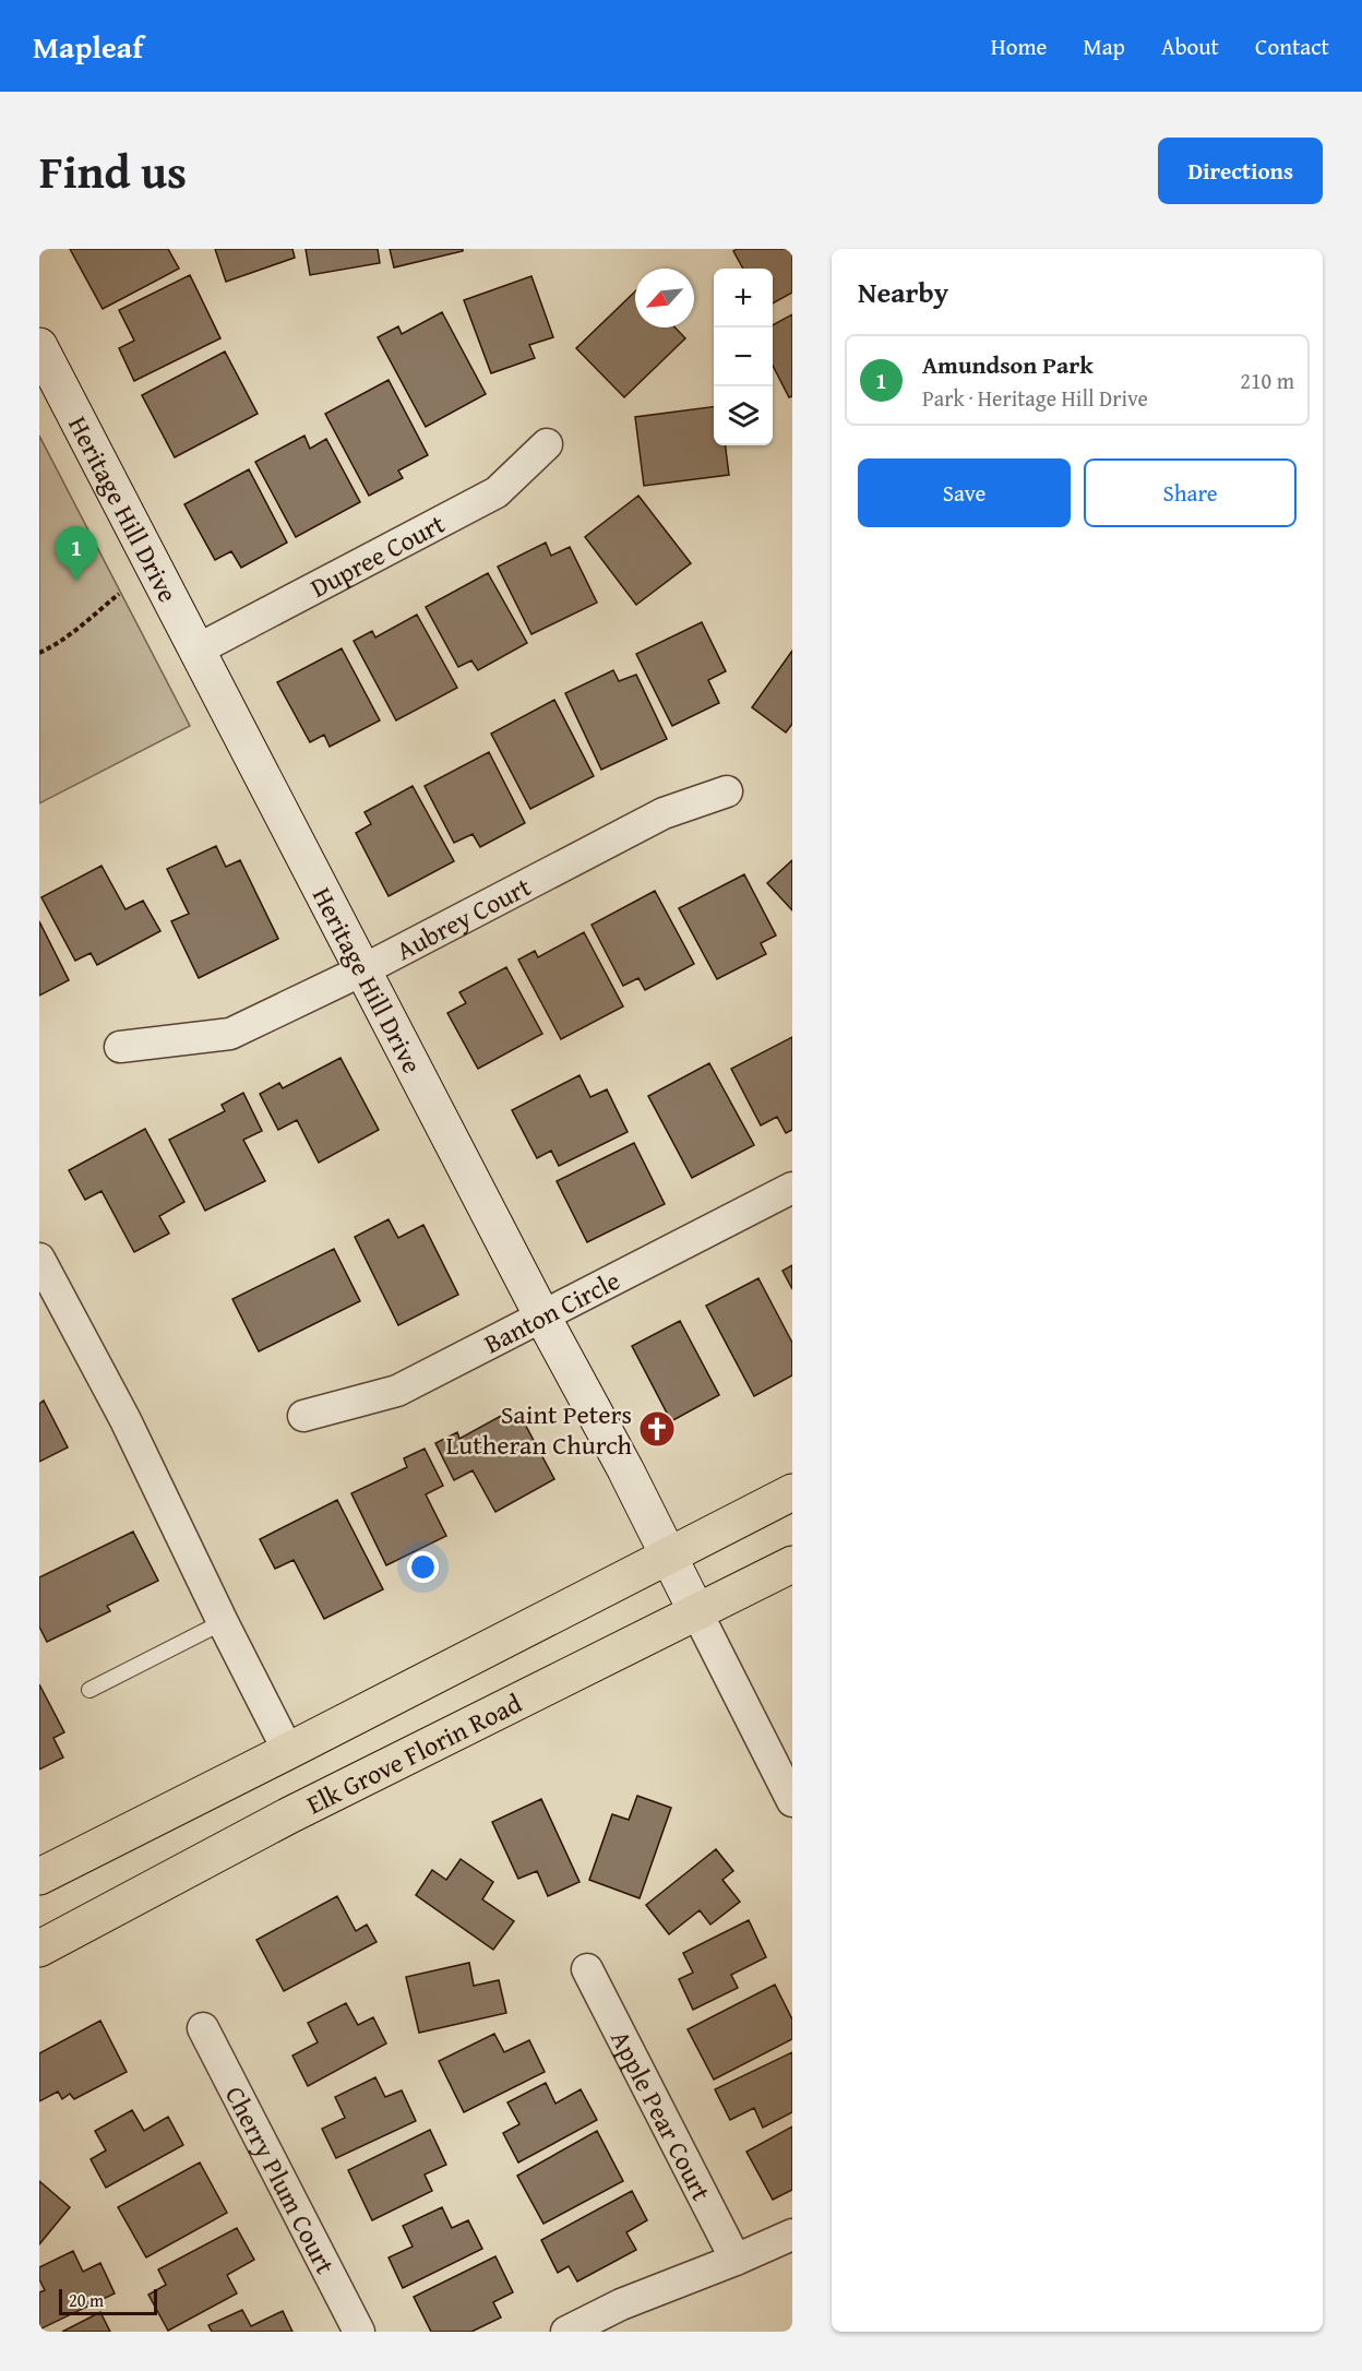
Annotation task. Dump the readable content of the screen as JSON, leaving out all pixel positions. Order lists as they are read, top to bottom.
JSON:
{
  "streets": {
    "main road": ["Elk Grove Florin Road"],
    "street": [
      "Heritage Hill Drive",
      "Dupree Court",
      "Aubrey Court",
      "Banton Circle",
      "Apple Pear Court",
      "Cherry Plum Court"
    ]
  },
  "crossings": [
    ["Heritage Hill Drive", "Dupree Court"],
    ["Heritage Hill Drive", "Aubrey Court"],
    ["Heritage Hill Drive", "Banton Circle"],
    ["Heritage Hill Drive", "Elk Grove Florin Road"]
  ],
  "places": {
    "church": ["Saint Peters Lutheran Church"]
  },
  "scale_bar": "20 m",
  "north": "bottom left",
  "page": {
    "header": "Mapleaf",
    "nav": [
      "Home",
      "Map",
      "About",
      "Contact"
    ],
    "title": "Find us",
    "buttons": [
      "Directions",
      ["Save", "Share"]
    ],
    "heading": "Nearby",
    "map_buttons": ["+", "−"],
    "list": [
      {
        "mark": "1",
        "name": "Amundson Park",
        "note": "Park · Heritage Hill Drive",
        "value": "210 m"
      }
    ],
    "pins": "1",
    "scale": "20 m"
  }
}
